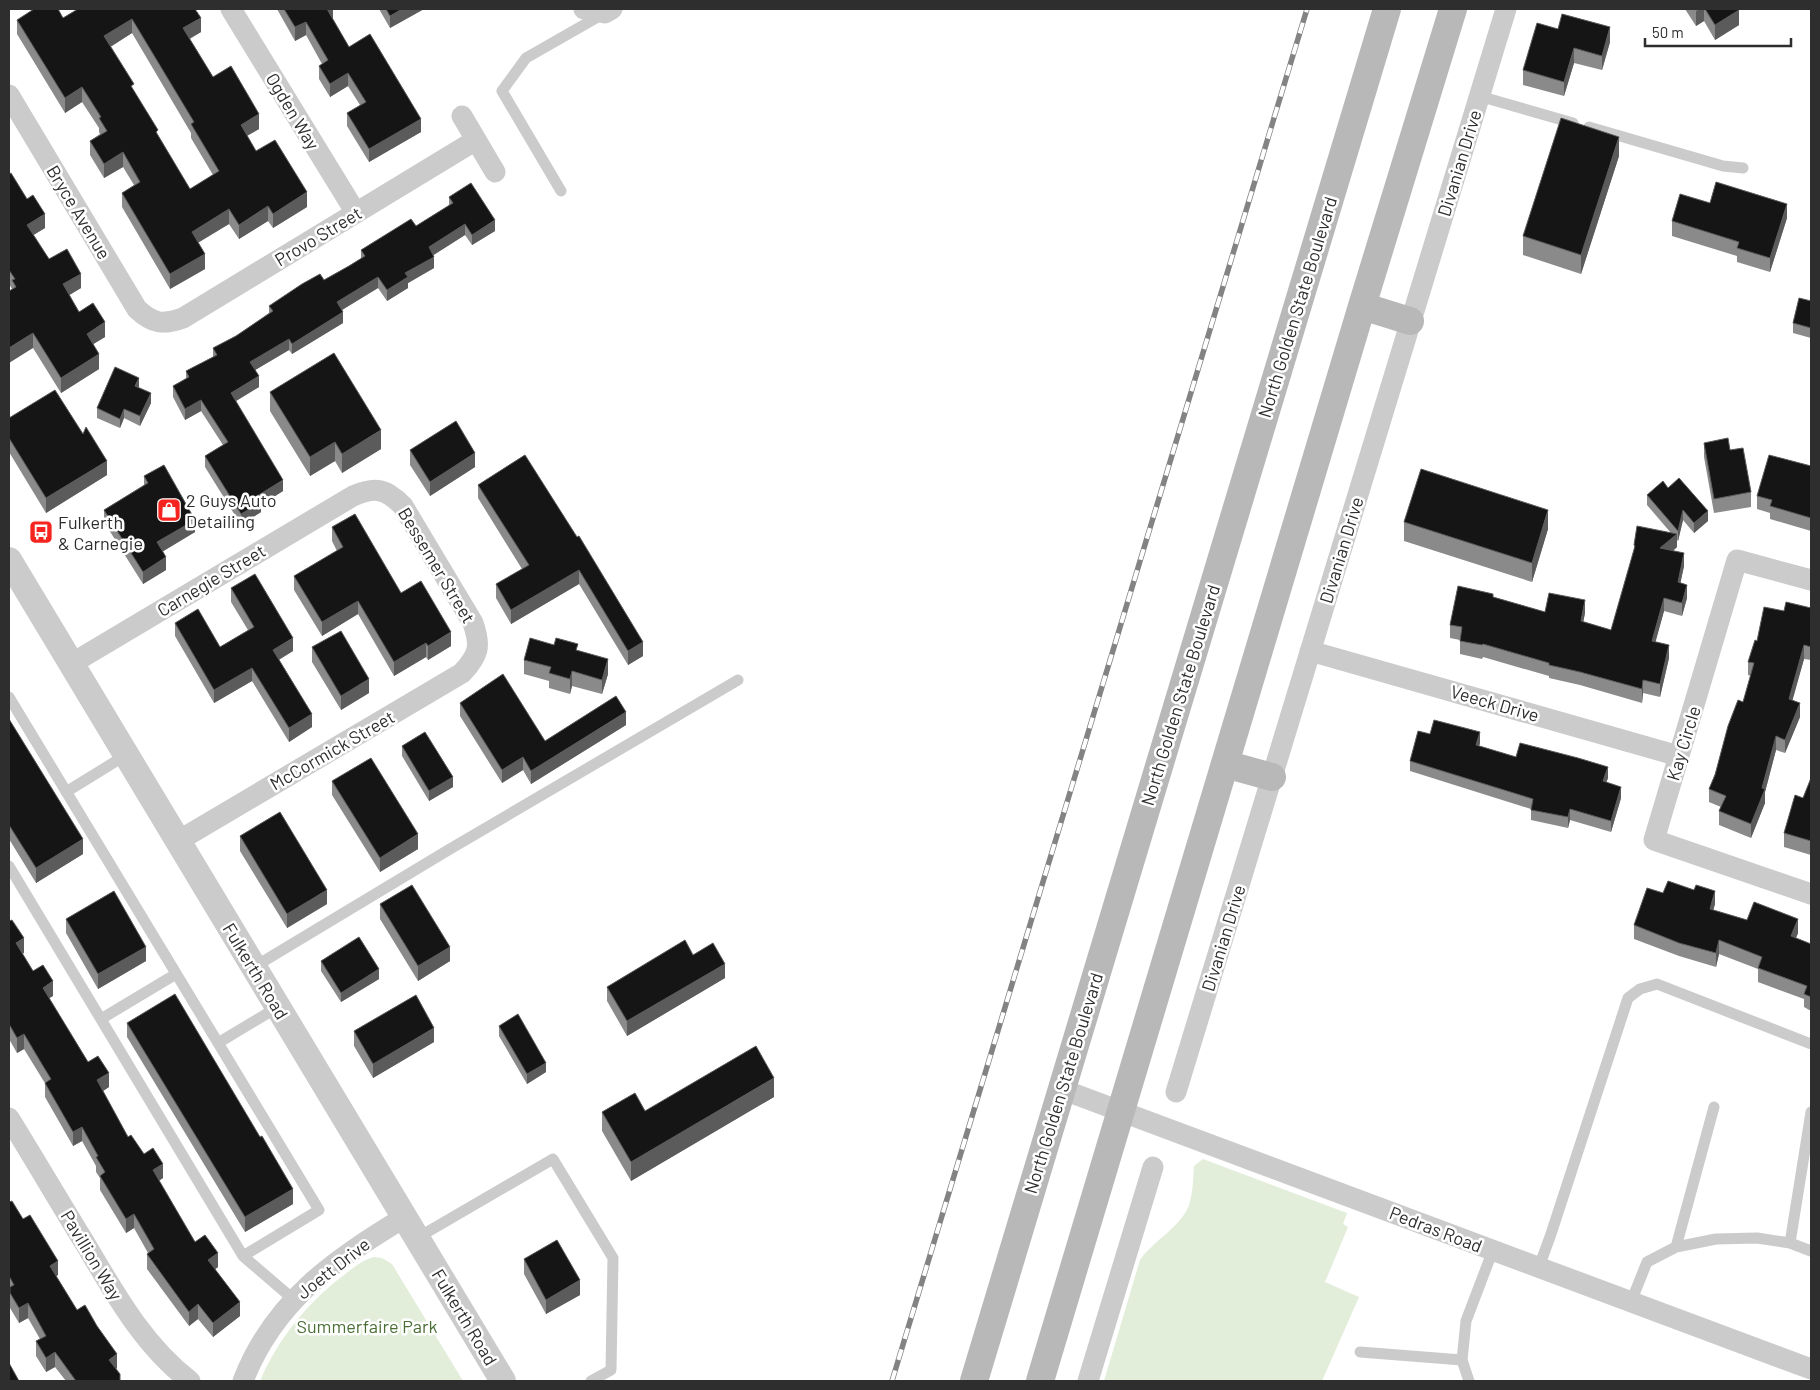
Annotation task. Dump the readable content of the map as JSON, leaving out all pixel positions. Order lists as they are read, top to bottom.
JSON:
{
  "streets": {
    "main road": ["North Golden State Boulevard"],
    "street": [
      "Ogden Way",
      "Divanian Drive",
      "Bryce Avenue",
      "Provo Street",
      "Bessemer Street",
      "Carnegie Street",
      "Veeck Drive",
      "Kay Circle",
      "McCormick Street",
      "Fulkerth Road",
      "Pedras Road",
      "Pavillion Way",
      "Joett Drive"
    ]
  },
  "crossings": [
    ["Ogden Way", "Provo Street"],
    ["Divanian Drive", "Veeck Drive"],
    ["Bryce Avenue", "Provo Street"],
    ["North Golden State Boulevard", "Pedras Road"],
    ["Bessemer Street", "Carnegie Street"],
    ["Bessemer Street", "McCormick Street"],
    ["Carnegie Street", "Fulkerth Road"],
    ["Veeck Drive", "Kay Circle"],
    ["McCormick Street", "Fulkerth Road"],
    ["Fulkerth Road", "Joett Drive"]
  ],
  "parks": ["Summerfaire Park"],
  "places": {
    "shop": ["2 Guys Auto Detailing"],
    "bus stop": ["Fulkerth & Carnegie"]
  },
  "scale_bar": "50 m"
}
